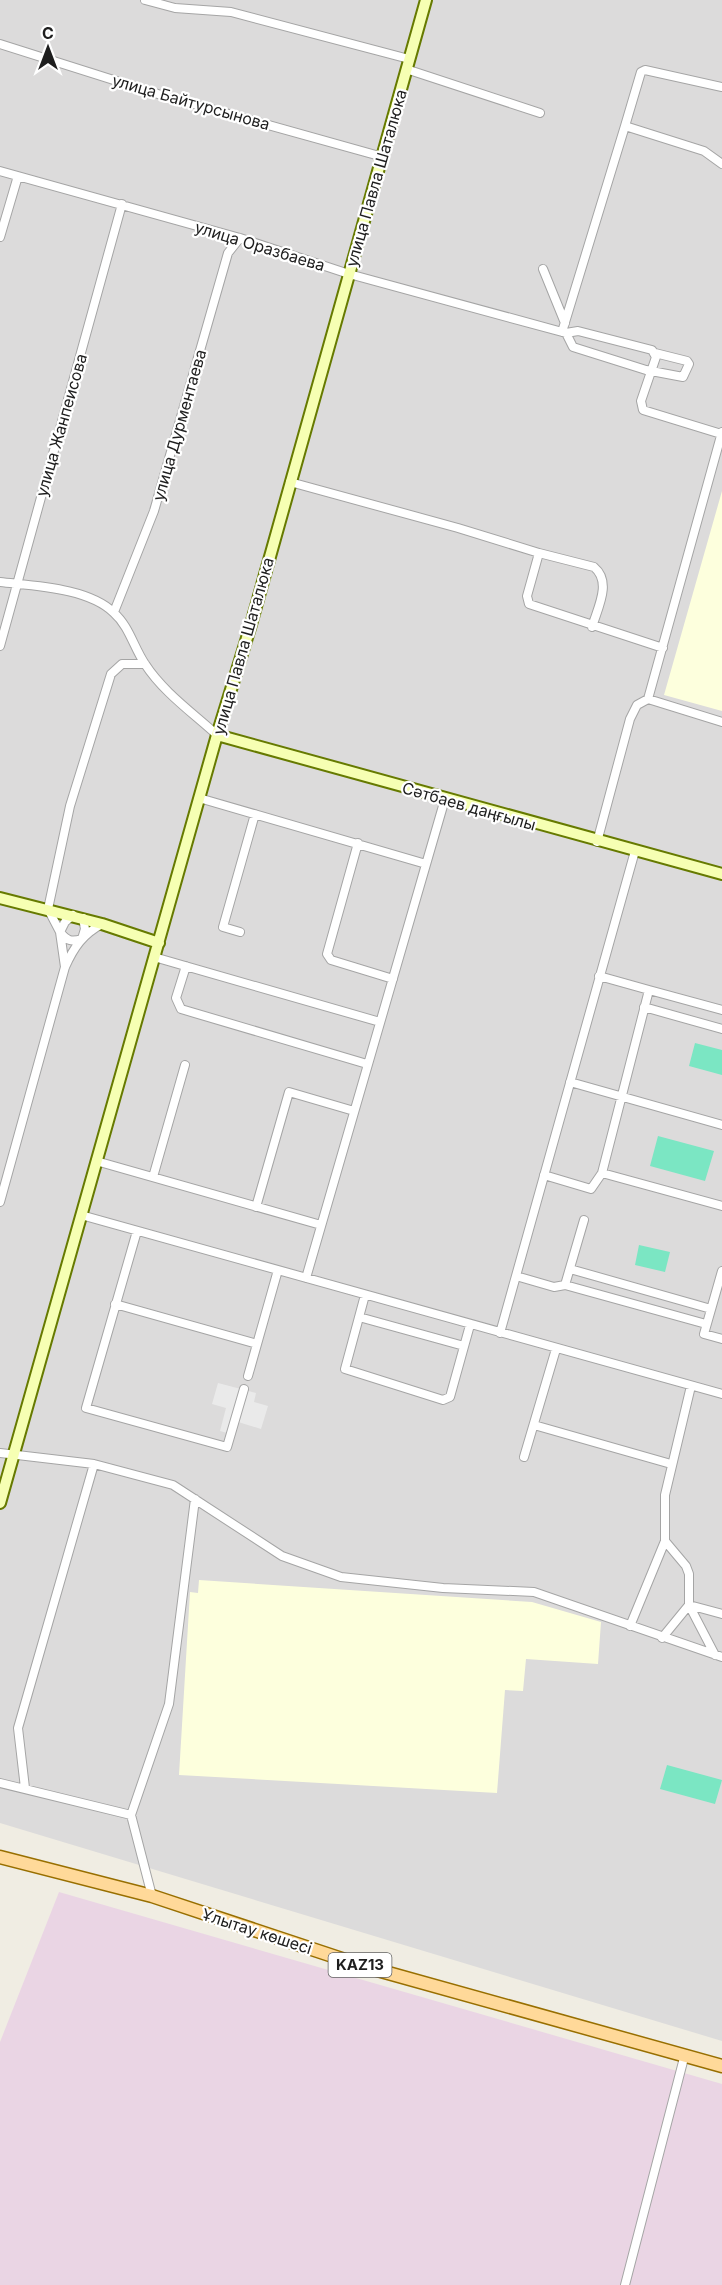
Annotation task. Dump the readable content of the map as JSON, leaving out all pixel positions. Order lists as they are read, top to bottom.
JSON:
{
  "streets": {
    "main road": ["Ұлытау көшесі", "KAZ13"],
    "street": [
      "улица Байтурсынова",
      "улица Павла Шаталюка",
      "улица Оразбаева",
      "улица Жанпеисова",
      "улица Дурментаева",
      "Сәтбаев даңғылы"
    ]
  },
  "crossings": [
    ["улица Байтурсынова", "улица Павла Шаталюка"],
    ["улица Павла Шаталюка", "улица Оразбаева"],
    ["улица Павла Шаталюка", "Сәтбаев даңғылы"],
    ["улица Оразбаева", "улица Жанпеисова"],
    ["улица Оразбаева", "улица Дурментаева"]
  ],
  "north": "top"
}
